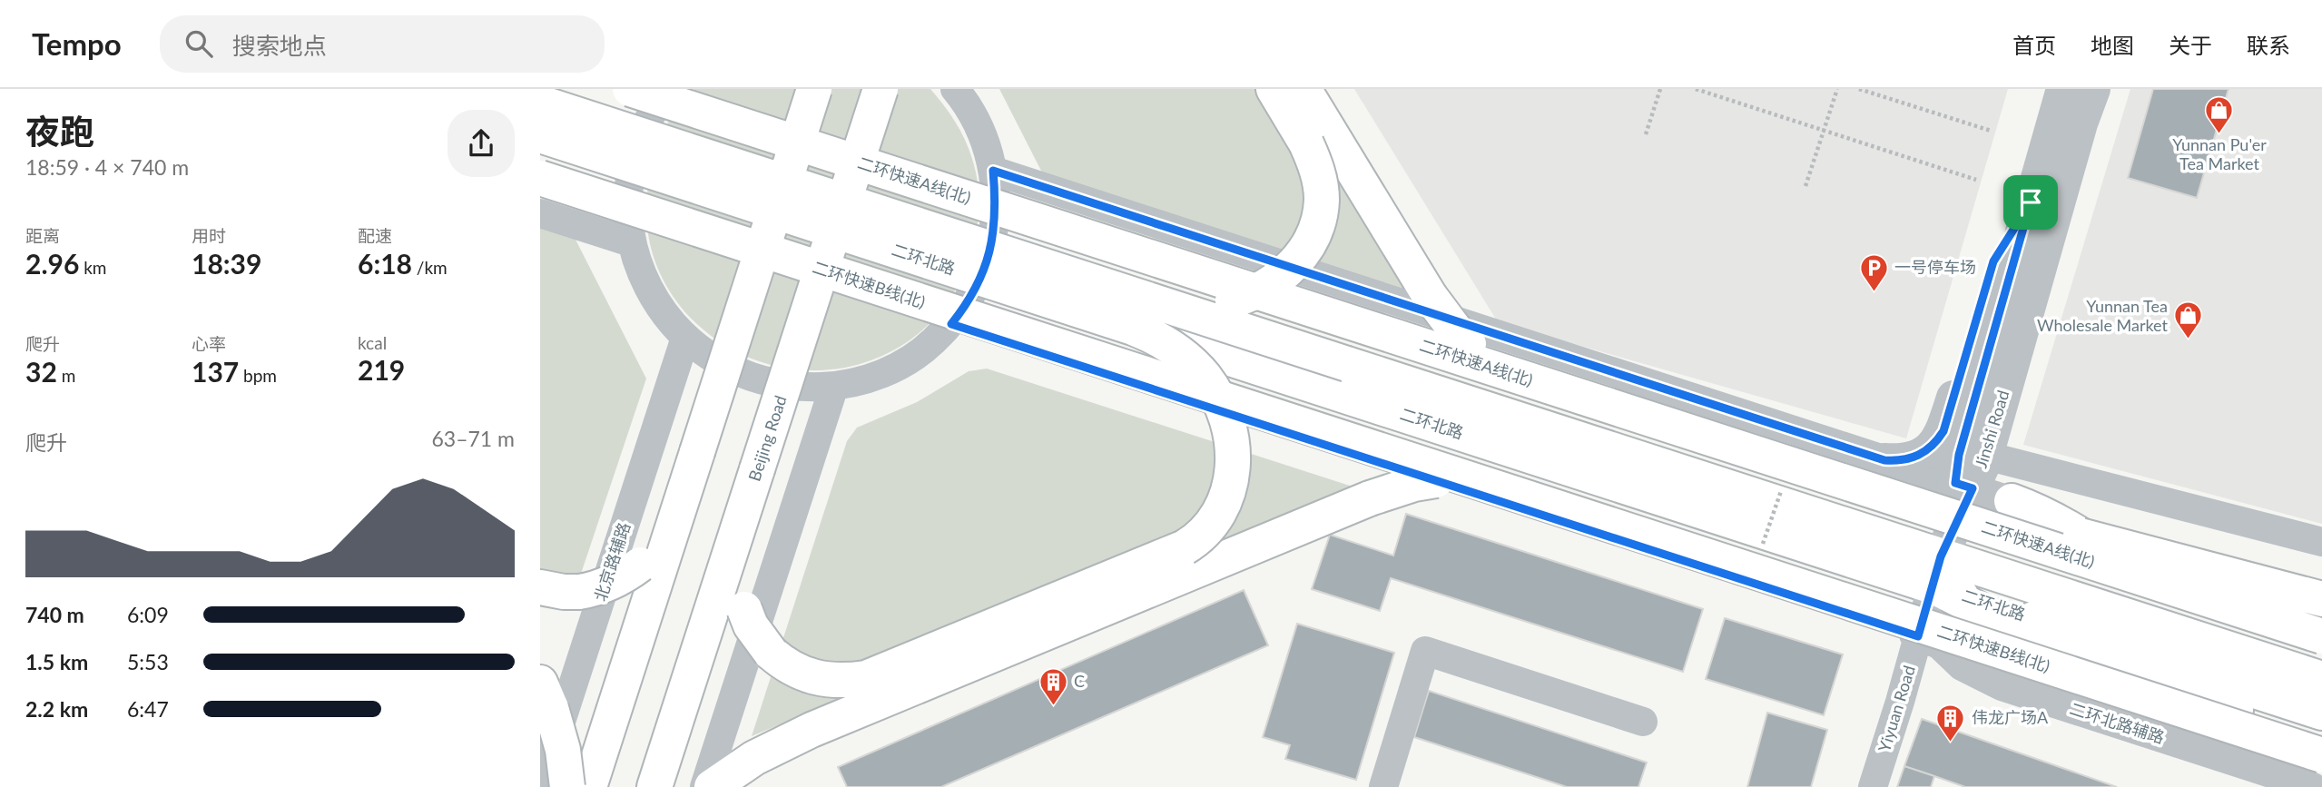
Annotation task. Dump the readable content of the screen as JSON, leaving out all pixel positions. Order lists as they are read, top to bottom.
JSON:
{
  "streets": {
    "main road": [
      "二环快速A线(北)",
      "二环北路",
      "二环快速B线(北)",
      "Beijing Road"
    ],
    "street": [
      "Jinshi Road",
      "北京路辅路",
      "Yiyuan Road",
      "二环北路辅路"
    ]
  },
  "crossings": [
    ["二环北路", "Jinshi Road"],
    ["二环北路", "Yiyuan Road"],
    ["Jinshi Road", "Yiyuan Road"],
    ["Yiyuan Road", "二环北路辅路"]
  ],
  "places": {
    "shop": ["Yunnan Pu'er Tea Market", "Yunnan Tea Wholesale Market"],
    "parking": ["一号停车场"],
    "building": ["C", "伟龙广场A"]
  },
  "page": {
    "header": "Tempo",
    "search": "搜索地点",
    "nav": [
      "首页",
      "地图",
      "关于",
      "联系"
    ],
    "heading": ["夜跑", "18:59 · 4 × 740 m"],
    "stats": [
      ["距离", "2.96 km"],
      ["用时", "18:39"],
      ["配速", "6:18 /km"],
      ["爬升", "32 m"],
      ["心率", "137 bpm"],
      ["kcal", "219"]
    ],
    "chart": ["爬升", "63–71 m"],
    "list": [
      {
        "name": "740 m",
        "note": "6:09"
      },
      {
        "name": "1.5 km",
        "note": "5:53"
      },
      {
        "name": "2.2 km",
        "note": "6:47"
      }
    ]
  }
}
